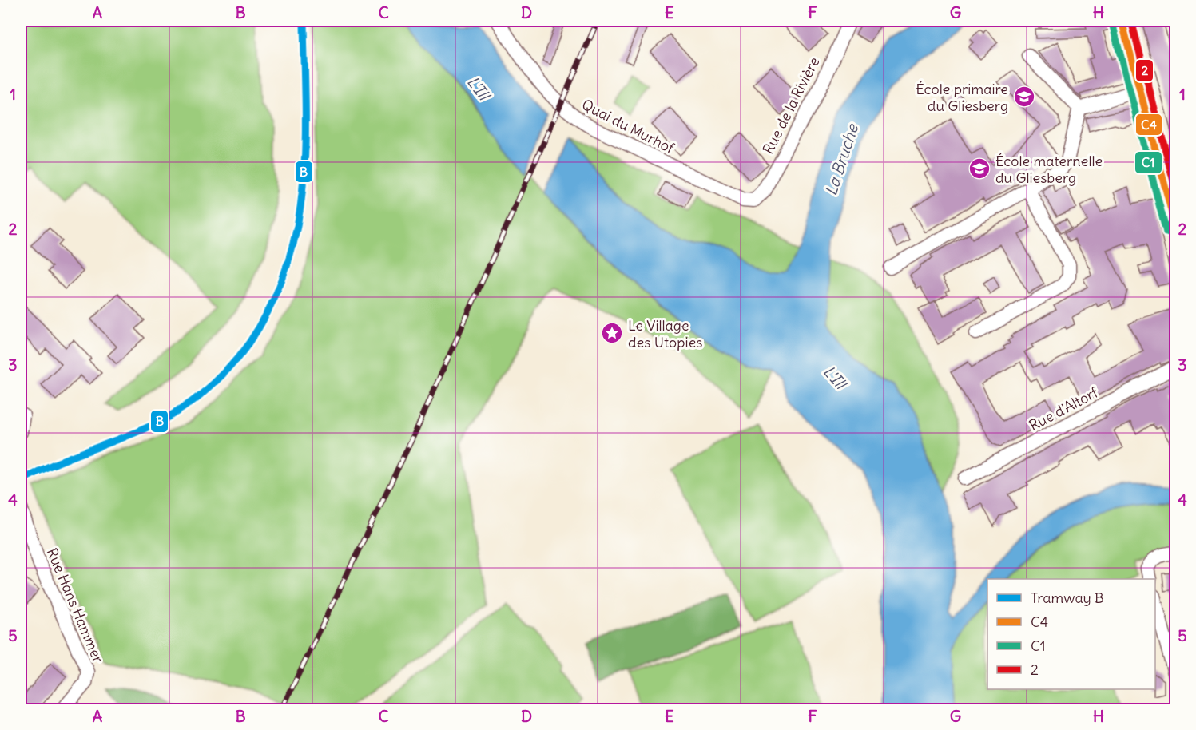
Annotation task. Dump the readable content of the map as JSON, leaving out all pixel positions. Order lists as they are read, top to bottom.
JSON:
{
  "streets": {
    "street": [
      "Rue de la Rivière",
      "Quai du Murhof",
      "Rue d'Altorf",
      "Rue Hans Hammer"
    ]
  },
  "crossings": [
    ["Rue de la Rivière", "Quai du Murhof"]
  ],
  "water": ["L'Ill", "La Bruche"],
  "places": {
    "school or university": ["École primaire du Gliesberg", "École maternelle du Gliesberg"],
    "place": ["Le Village des Utopies"]
  },
  "lines": [
    "tram line B",
    "transit line C4",
    "transit line 2",
    "transit line C1"
  ],
  "legend": [
    "Tramway B",
    "C4",
    "C1",
    "2"
  ],
  "grid": {
    "columns": [
      "A",
      "B",
      "C",
      "D",
      "E",
      "F",
      "G",
      "H"
    ],
    "rows": [
      "1",
      "2",
      "3",
      "4",
      "5"
    ]
  }
}
